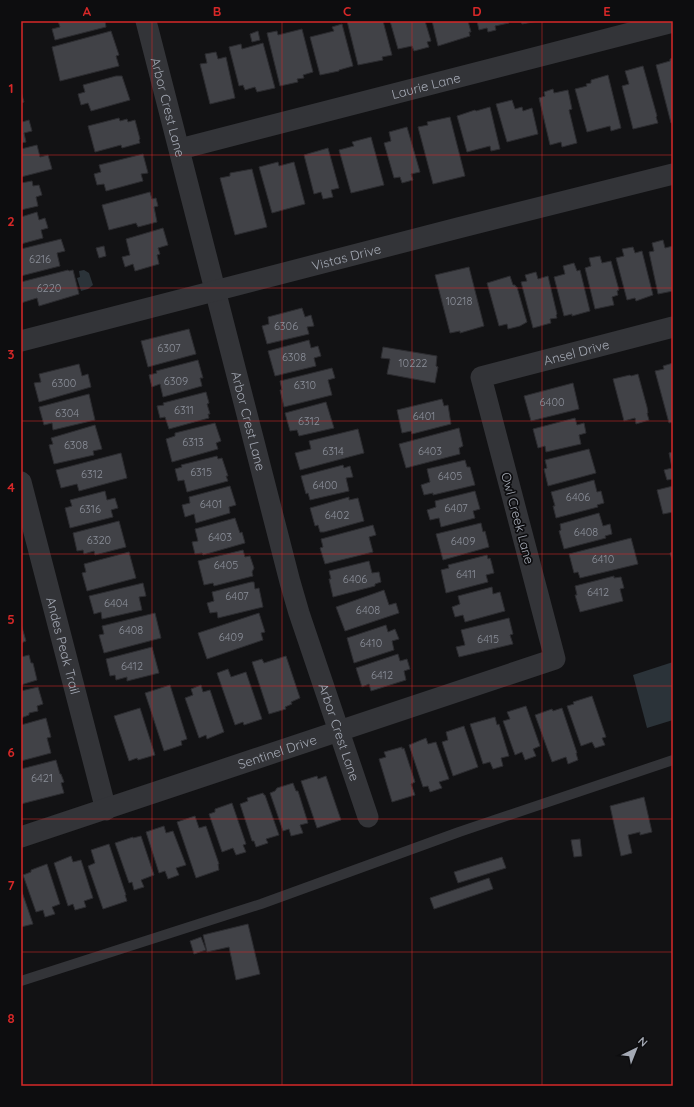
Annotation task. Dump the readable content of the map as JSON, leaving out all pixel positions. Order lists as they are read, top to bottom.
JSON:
{
  "streets": {
    "street": [
      "Laurie Lane",
      "Arbor Crest Lane",
      "Vistas Drive",
      "Ansel Drive",
      "Owl Creek Lane",
      "Andes Peak Trail",
      "Sentinel Drive"
    ]
  },
  "crossings": [
    ["Laurie Lane", "Arbor Crest Lane"],
    ["Arbor Crest Lane", "Vistas Drive"],
    ["Arbor Crest Lane", "Sentinel Drive"],
    ["Ansel Drive", "Owl Creek Lane"],
    ["Owl Creek Lane", "Sentinel Drive"],
    ["Andes Peak Trail", "Sentinel Drive"]
  ],
  "house_numbers": [
    "6216",
    "6220",
    "10218",
    "6306",
    "6307",
    "6308",
    "10222",
    "6309",
    "6300",
    "6310",
    "6400",
    "6311",
    "6304",
    "6401",
    "6312",
    "6313",
    "6308",
    "6314",
    "6403",
    "6315",
    "6312",
    "6405",
    "6400",
    "6406",
    "6401",
    "6407",
    "6316",
    "6402",
    "6408",
    "6403",
    "6320",
    "6409",
    "6410",
    "6405",
    "6411",
    "6406",
    "6412",
    "6407",
    "6404",
    "6408",
    "6408",
    "6409",
    "6415",
    "6410",
    "6412",
    "6412",
    "6421"
  ],
  "north": "top right",
  "grid": {
    "columns": [
      "A",
      "B",
      "C",
      "D",
      "E"
    ],
    "rows": [
      "1",
      "2",
      "3",
      "4",
      "5",
      "6",
      "7",
      "8"
    ]
  }
}
